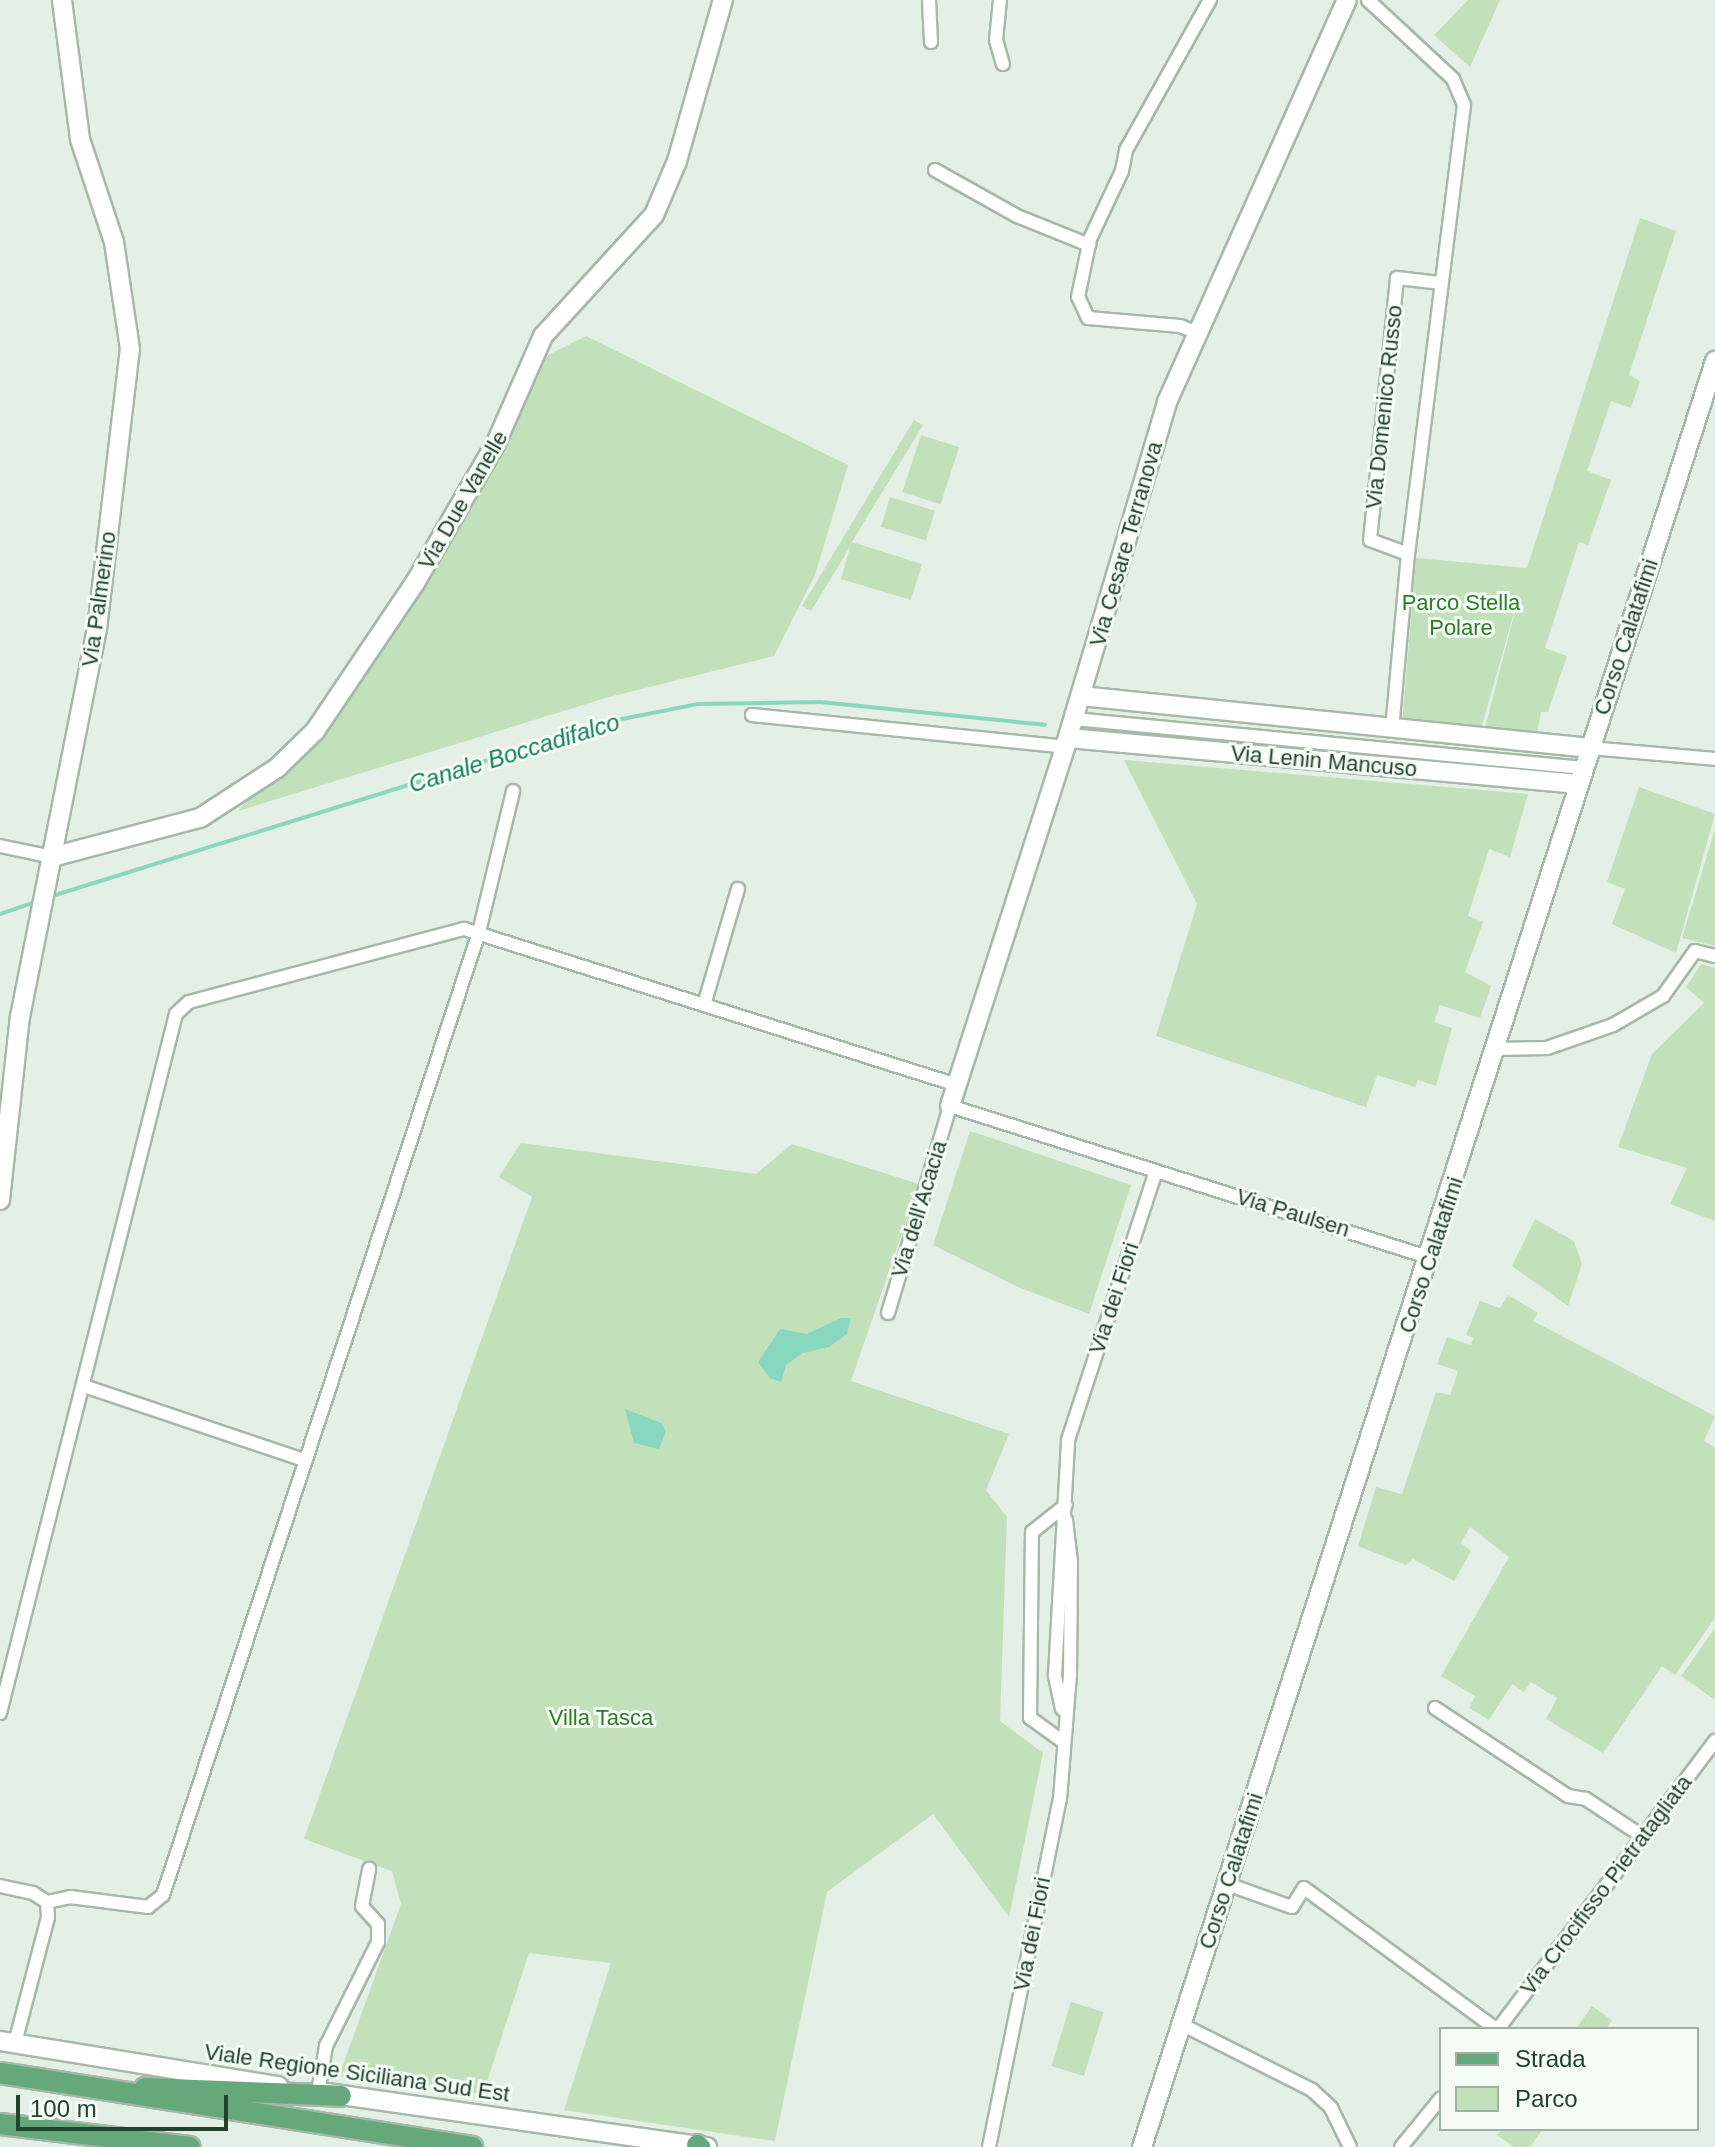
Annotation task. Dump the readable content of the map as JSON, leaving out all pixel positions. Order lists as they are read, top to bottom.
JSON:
{
  "streets": {
    "street": [
      "Via Domenico Russo",
      "Via Due Vanelle",
      "Via Cesare Terranova",
      "Via Palmerino",
      "Corso Calatafimi",
      "Via Lenin Mancuso",
      "Via dell'Acacia",
      "Via Paulsen",
      "Via dei Fiori",
      "Via Crocifisso Pietratagliata",
      "Viale Regione Siciliana Sud Est"
    ]
  },
  "crossings": [
    ["Via Domenico Russo", "Via Lenin Mancuso"],
    ["Via Due Vanelle", "Via Palmerino"],
    ["Via Cesare Terranova", "Via Lenin Mancuso"],
    ["Via Cesare Terranova", "Via dell'Acacia"],
    ["Via Cesare Terranova", "Via Paulsen"],
    ["Corso Calatafimi", "Via Lenin Mancuso"],
    ["Corso Calatafimi", "Via Paulsen"],
    ["Via dell'Acacia", "Via Paulsen"],
    ["Via Paulsen", "Via dei Fiori"]
  ],
  "water": ["Canale Boccadifalco"],
  "parks": ["Parco Stella Polare", "Villa Tasca"],
  "legend": ["Strada", "Parco"],
  "scale_bar": "100 m"
}
